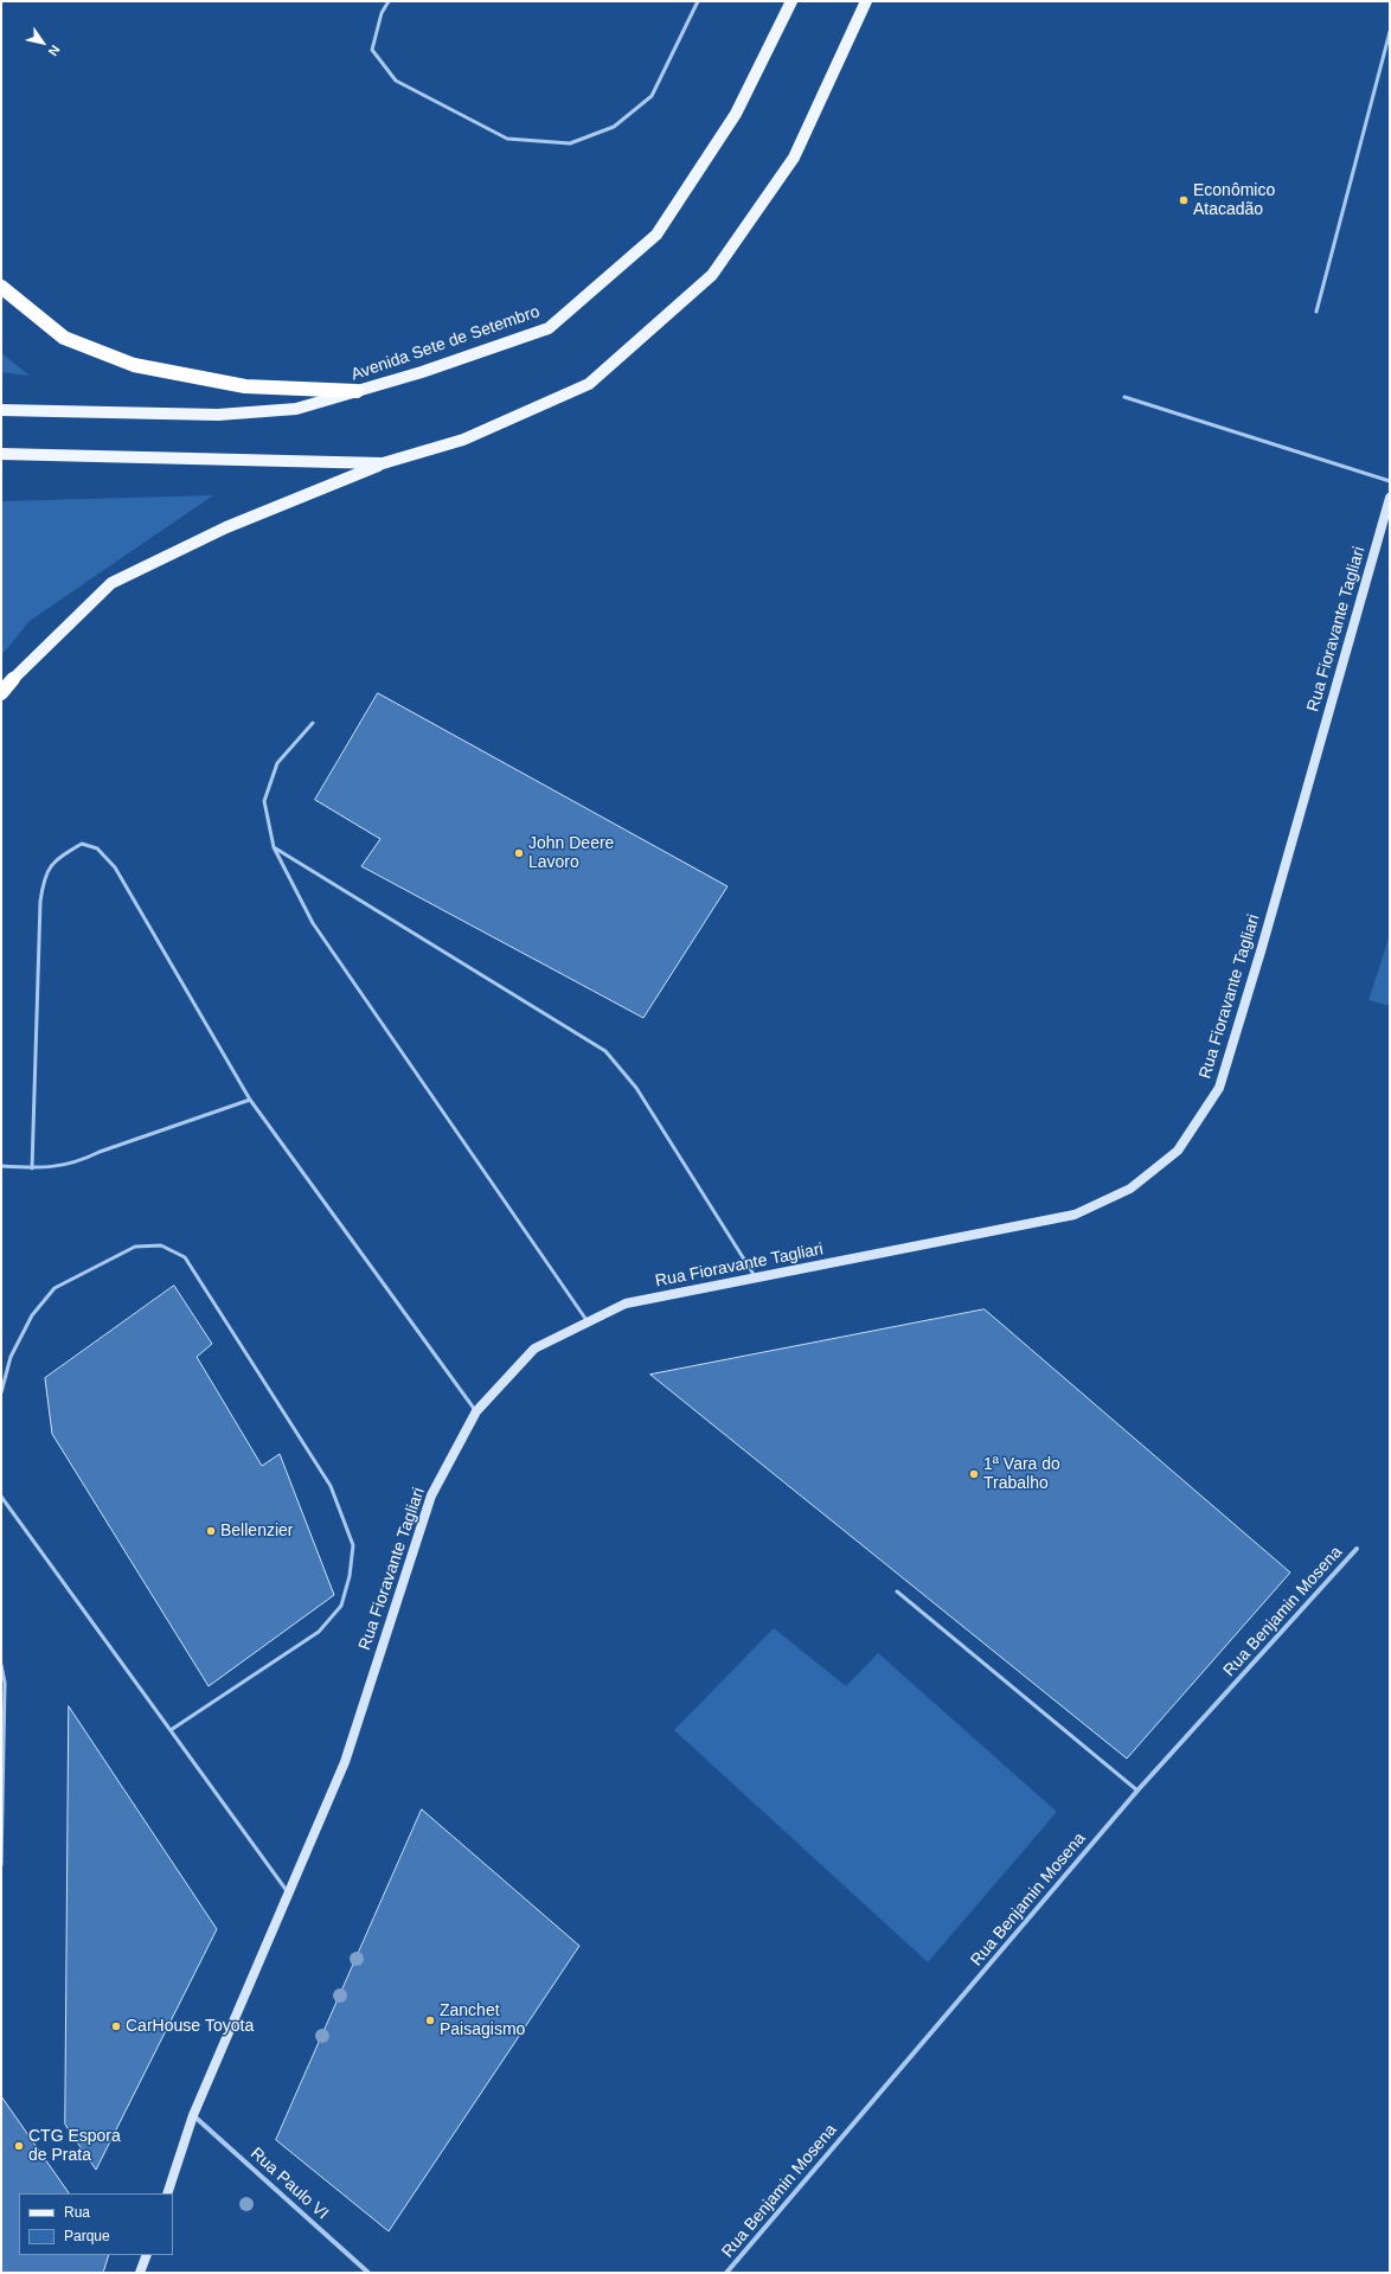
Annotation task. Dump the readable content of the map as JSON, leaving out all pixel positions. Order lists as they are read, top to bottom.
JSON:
{
  "streets": {
    "main road": ["Avenida Sete de Setembro"],
    "street": ["Rua Fioravante Tagliari", "Rua Benjamin Mosena", "Rua Paulo VI"]
  },
  "crossings": [
    ["Rua Fioravante Tagliari", "Rua Paulo VI"]
  ],
  "places": [
    "Econômico Atacadão",
    "John Deere Lavoro",
    "1ª Vara do Trabalho",
    "Bellenzier",
    "Zanchet Paisagismo",
    "CarHouse Toyota",
    "CTG Espora de Prata"
  ],
  "legend": ["Rua", "Parque"],
  "north": "bottom right"
}
